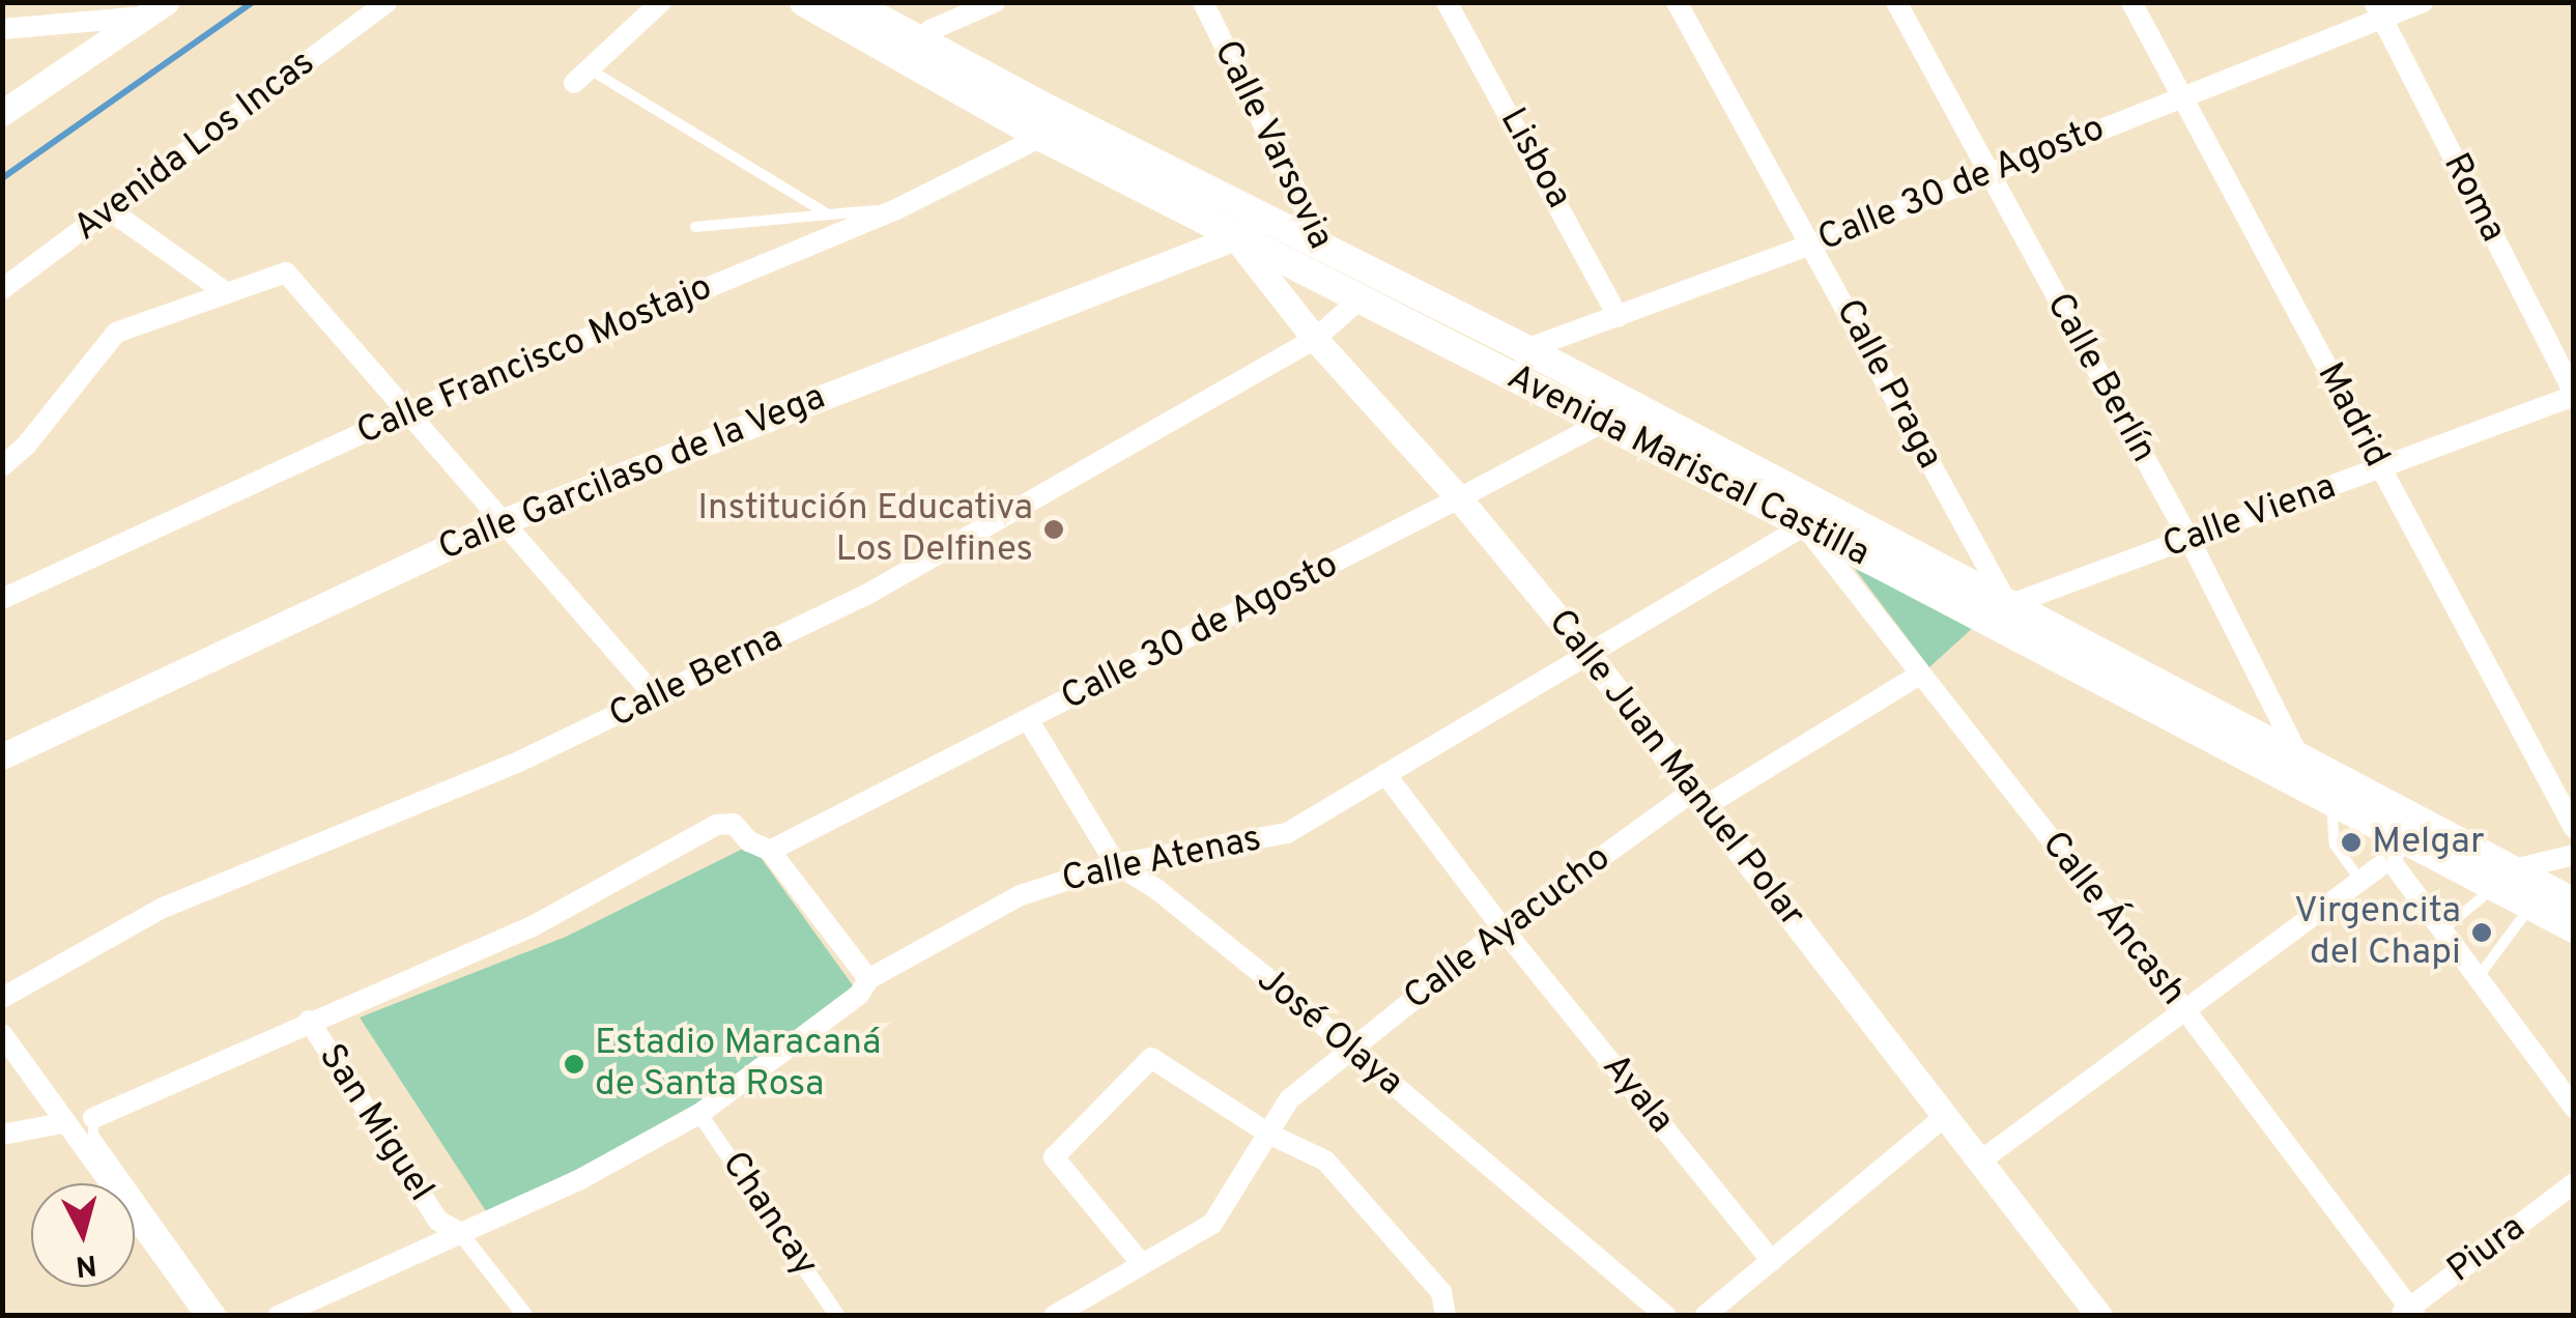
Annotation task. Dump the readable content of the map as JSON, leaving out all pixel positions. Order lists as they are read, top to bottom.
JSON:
{
  "streets": {
    "main road": ["Avenida Mariscal Castilla"],
    "street": [
      "Calle Varsovia",
      "Avenida Los Incas",
      "Lisboa",
      "Calle 30 de Agosto",
      "Roma",
      "Calle Francisco Mostajo",
      "Calle Berlín",
      "Calle Praga",
      "Madrid",
      "Calle Garcilaso de la Vega",
      "Calle Viena",
      "Calle Berna",
      "Calle Juan Manuel Polar",
      "Calle Atenas",
      "Calle Áncash",
      "Calle Ayacucho",
      "José Olaya",
      "Ayala",
      "San Miguel",
      "Chancay",
      "Piura"
    ]
  },
  "crossings": [
    ["Calle Varsovia", "Avenida Mariscal Castilla"],
    ["Calle Varsovia", "Calle Berna"],
    ["Lisboa", "Calle 30 de Agosto"],
    ["Calle 30 de Agosto", "Roma"],
    ["Calle 30 de Agosto", "Calle Berlín"],
    ["Calle 30 de Agosto", "Calle Praga"],
    ["Calle 30 de Agosto", "Madrid"],
    ["Calle 30 de Agosto", "Avenida Mariscal Castilla"],
    ["Calle 30 de Agosto", "Calle Juan Manuel Polar"],
    ["Calle 30 de Agosto", "José Olaya"],
    ["Roma", "Calle Viena"],
    ["Calle Francisco Mostajo", "Avenida Mariscal Castilla"],
    ["Calle Berlín", "Avenida Mariscal Castilla"],
    ["Calle Berlín", "Calle Viena"],
    ["Calle Praga", "Avenida Mariscal Castilla"],
    ["Calle Praga", "Calle Viena"],
    ["Madrid", "Calle Viena"],
    ["Avenida Mariscal Castilla", "Calle Garcilaso de la Vega"],
    ["Avenida Mariscal Castilla", "Calle Viena"],
    ["Avenida Mariscal Castilla", "Calle Berna"],
    ["Avenida Mariscal Castilla", "Calle Juan Manuel Polar"],
    ["Avenida Mariscal Castilla", "Calle Atenas"],
    ["Avenida Mariscal Castilla", "Calle Áncash"],
    ["Calle Garcilaso de la Vega", "Calle Juan Manuel Polar"],
    ["Calle Berna", "Calle Juan Manuel Polar"],
    ["Calle Juan Manuel Polar", "Calle Atenas"],
    ["Calle Juan Manuel Polar", "Calle Ayacucho"],
    ["Calle Atenas", "Calle Áncash"],
    ["Calle Atenas", "José Olaya"],
    ["Calle Atenas", "Ayala"],
    ["Calle Atenas", "San Miguel"],
    ["Calle Atenas", "Chancay"],
    ["Calle Áncash", "Piura"],
    ["Calle Ayacucho", "José Olaya"],
    ["Calle Ayacucho", "Ayala"]
  ],
  "places": [
    "Institución Educativa Los Delfines",
    "Melgar",
    "Virgencita del Chapi",
    "Estadio Maracaná de Santa Rosa"
  ],
  "north": "bottom"
}
